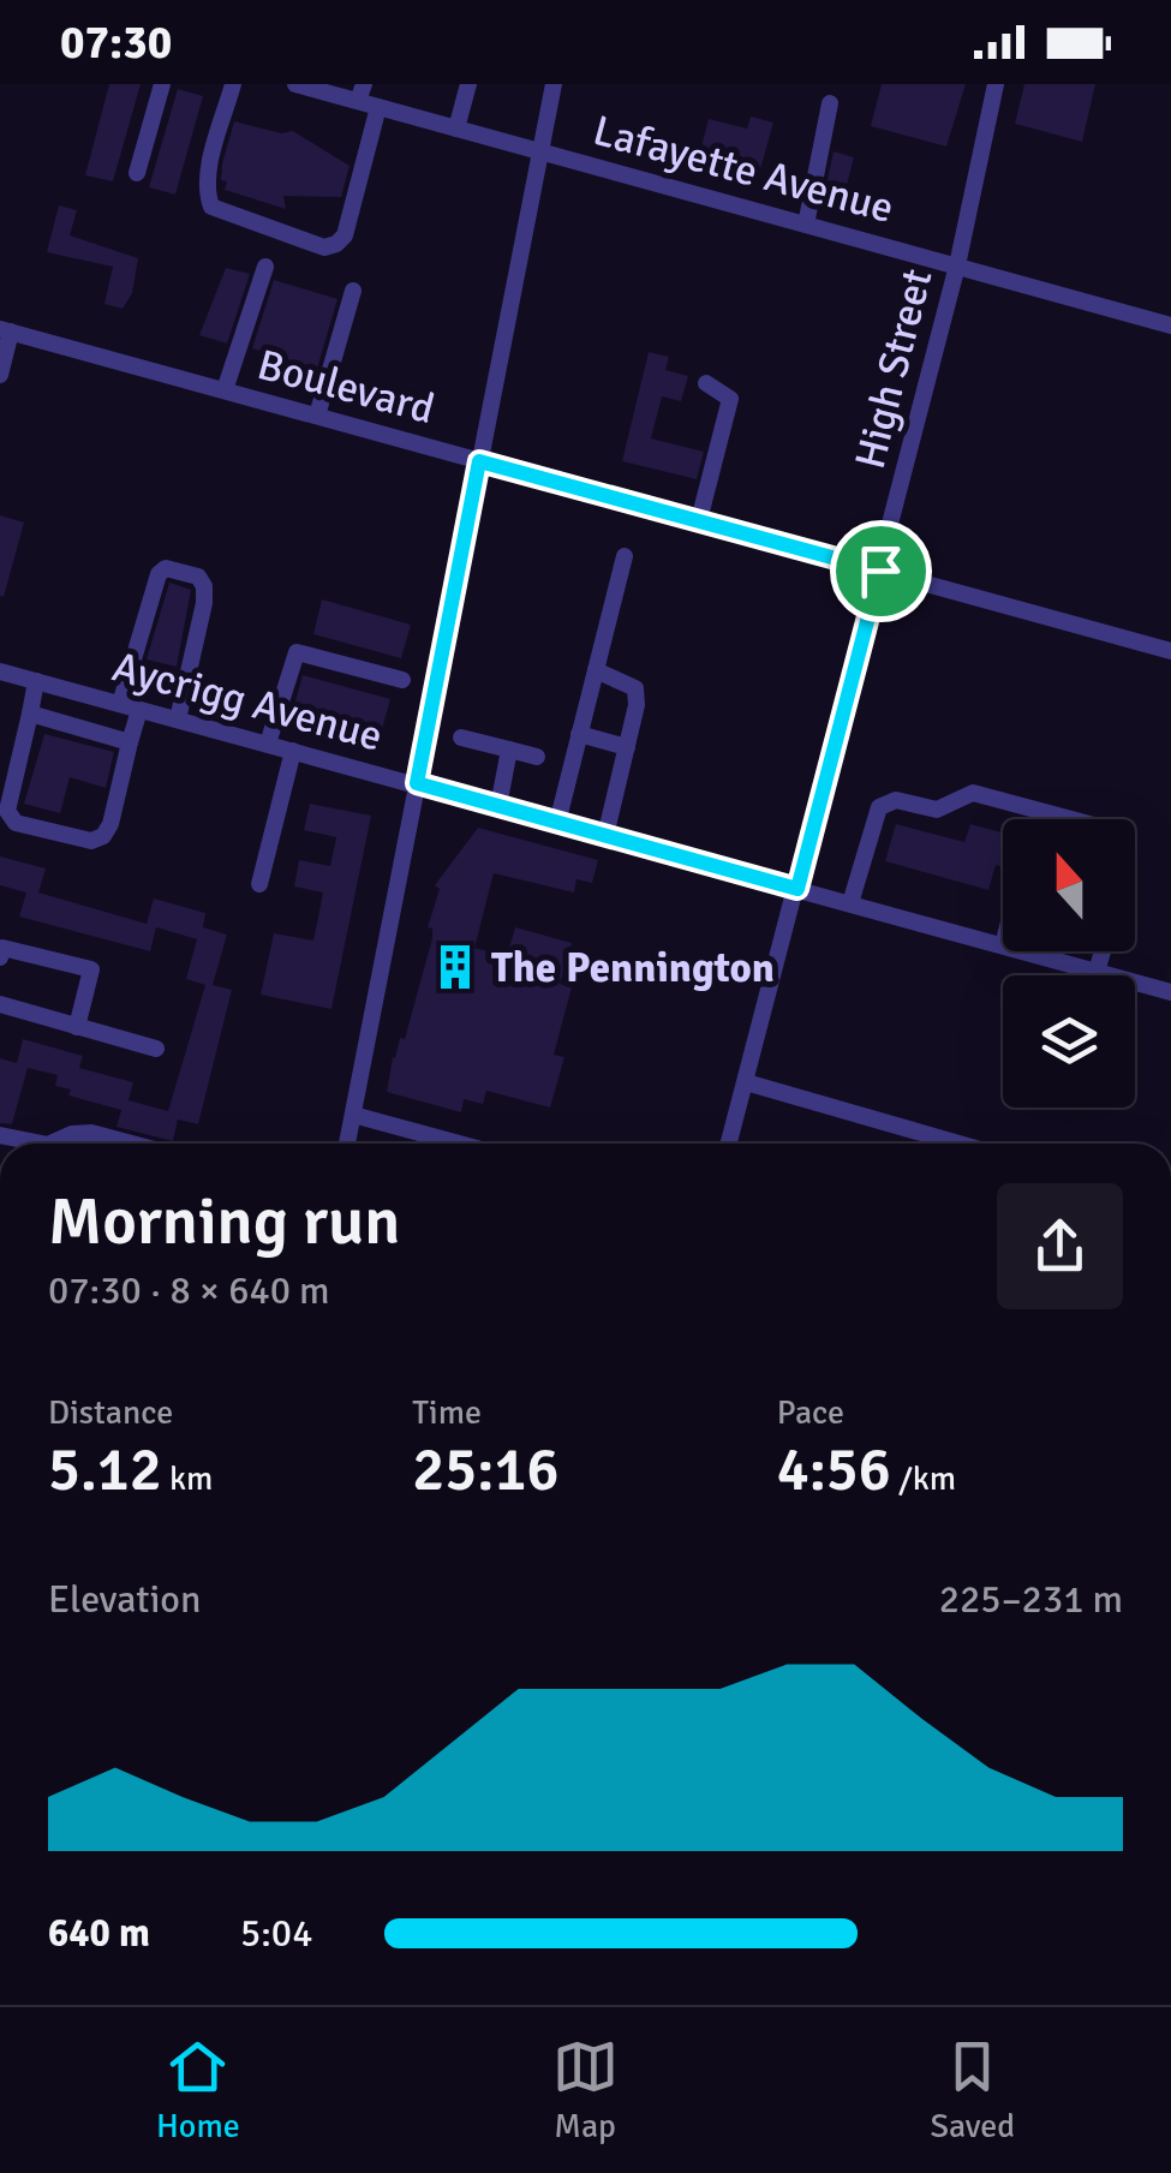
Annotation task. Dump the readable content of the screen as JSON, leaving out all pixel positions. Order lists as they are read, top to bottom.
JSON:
{
  "streets": {
    "street": [
      "Lafayette Avenue",
      "High Street",
      "Boulevard",
      "Aycrigg Avenue"
    ]
  },
  "crossings": [
    ["Lafayette Avenue", "High Street"],
    ["High Street", "Boulevard"],
    ["High Street", "Aycrigg Avenue"]
  ],
  "places": {
    "building": ["The Pennington"]
  },
  "north": "top",
  "page": {
    "status": "07:30",
    "heading": ["Morning run", "07:30 · 8 × 640 m"],
    "stats": [
      ["Distance", "5.12 km"],
      ["Time", "25:16"],
      ["Pace", "4:56 /km"]
    ],
    "chart": ["Elevation", "225–231 m"],
    "list": [
      {
        "name": "640 m",
        "note": "5:04"
      }
    ],
    "tabs": ["Home", "Map", "Saved"]
  }
}
